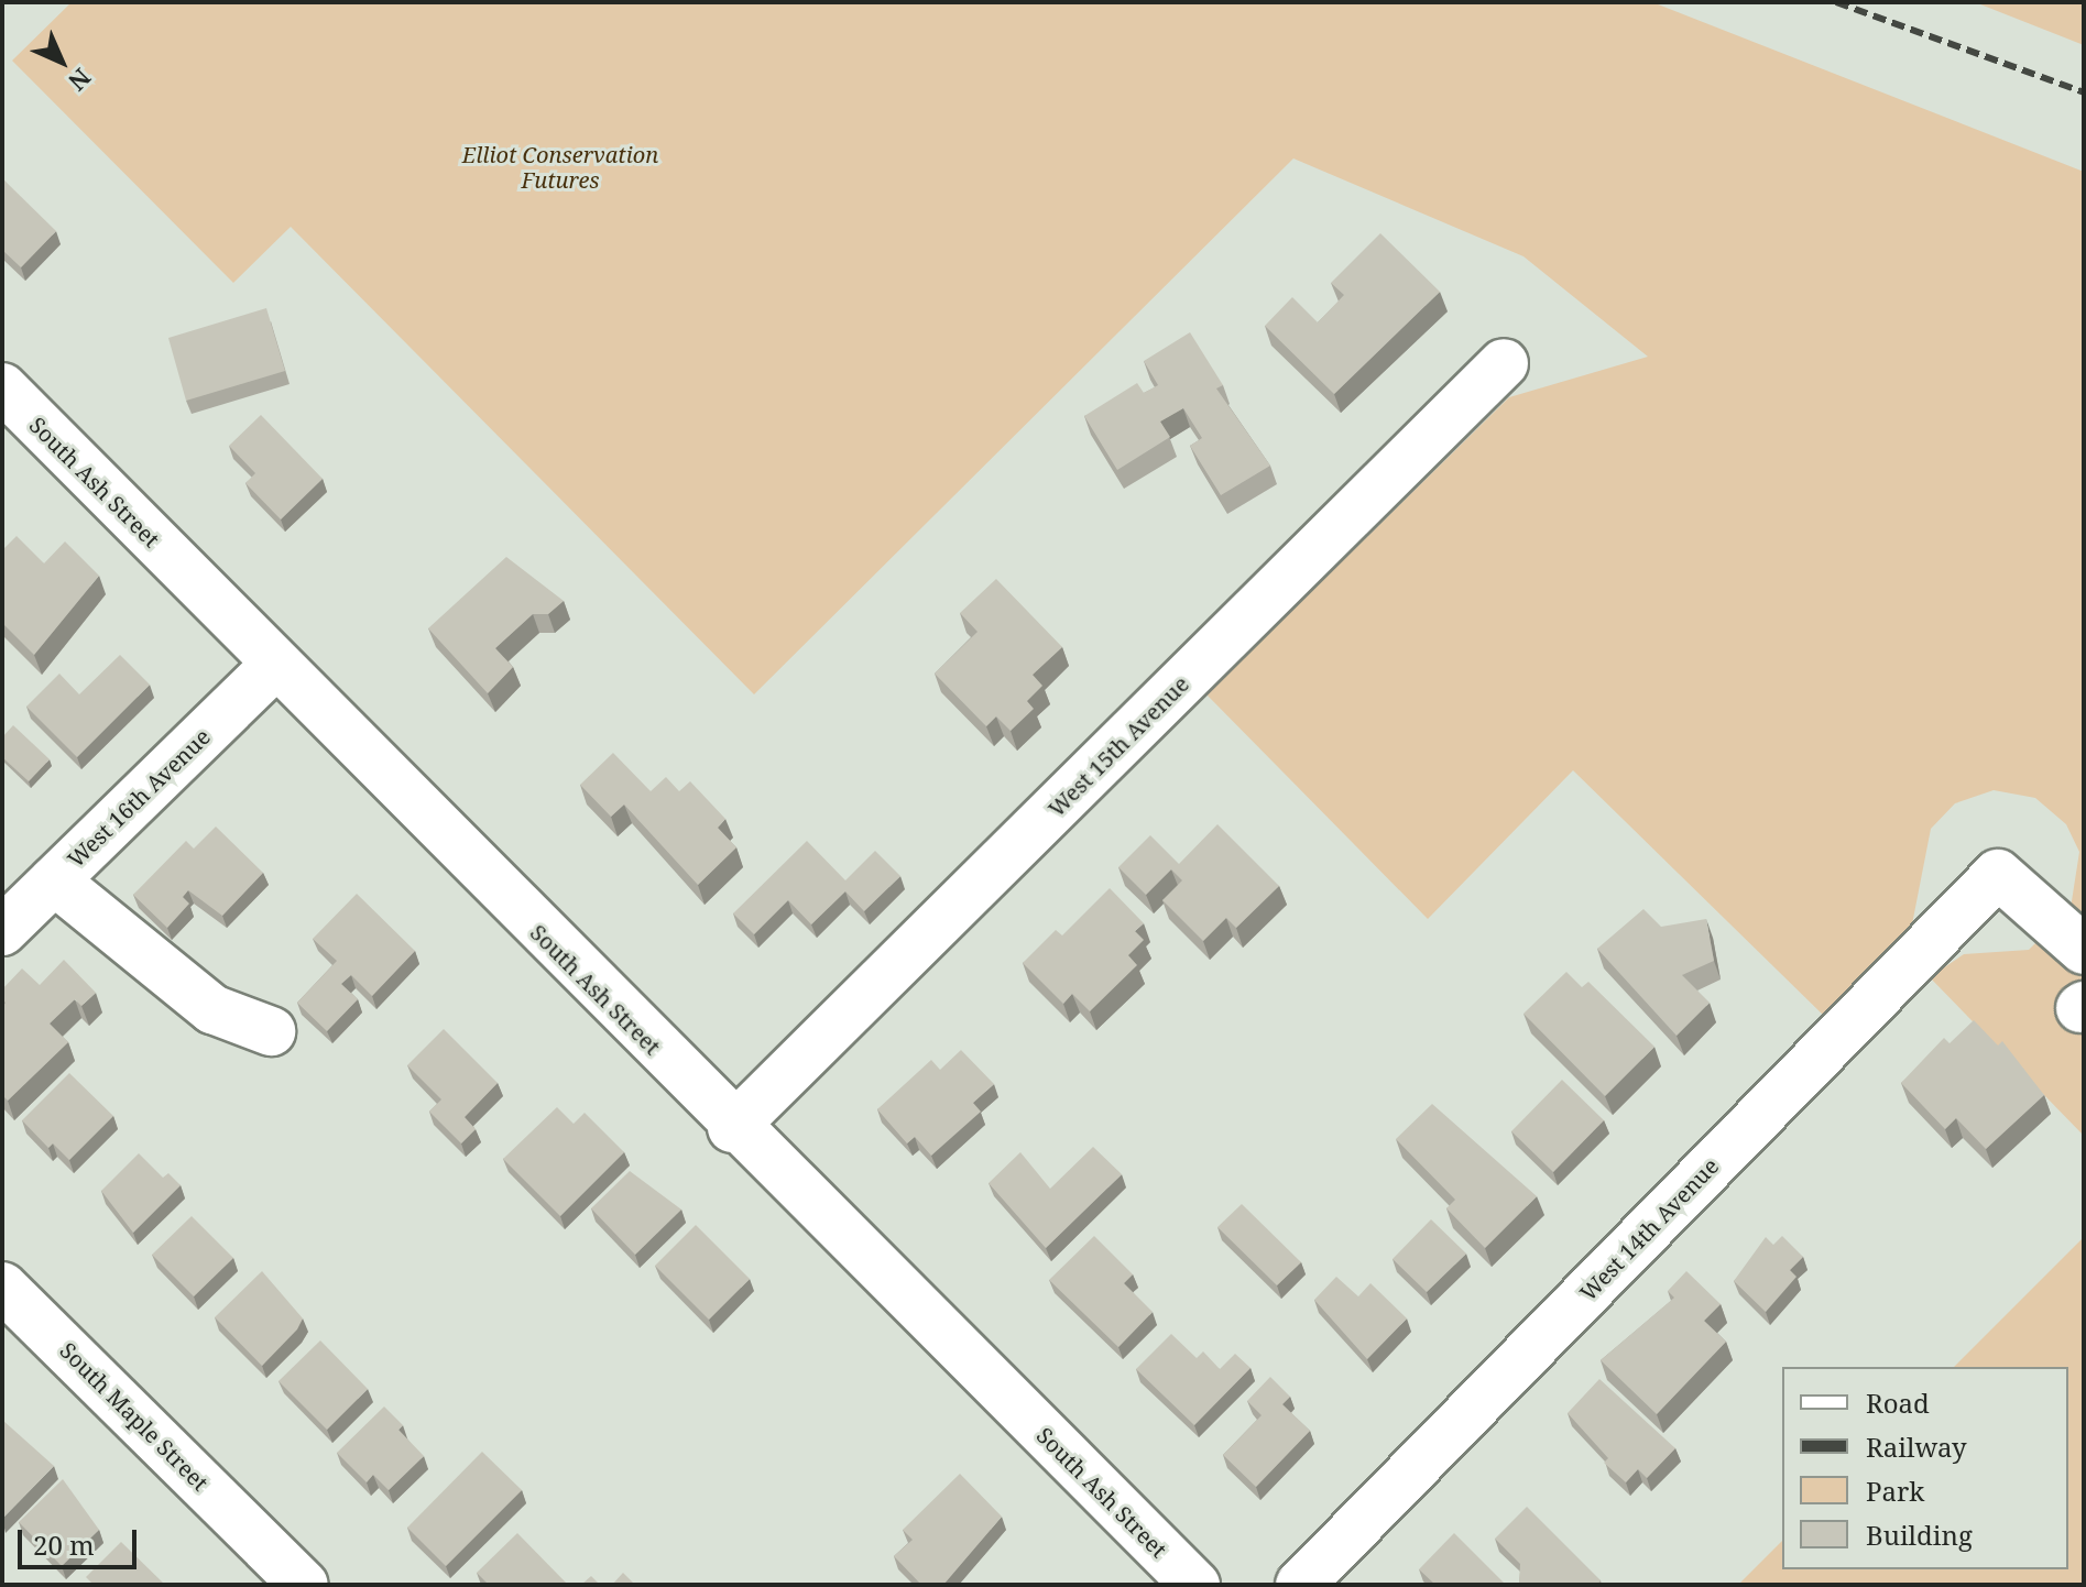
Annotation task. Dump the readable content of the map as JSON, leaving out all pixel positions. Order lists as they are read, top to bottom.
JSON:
{
  "streets": {
    "street": [
      "South Ash Street",
      "West 15th Avenue",
      "West 16th Avenue",
      "West 14th Avenue",
      "South Maple Street"
    ]
  },
  "crossings": [
    ["South Ash Street", "West 15th Avenue"],
    ["South Ash Street", "West 16th Avenue"]
  ],
  "parks": ["Elliot Conservation Futures"],
  "legend": [
    "Road",
    "Railway",
    "Park",
    "Building"
  ],
  "scale_bar": "20 m",
  "north": "bottom right"
}
